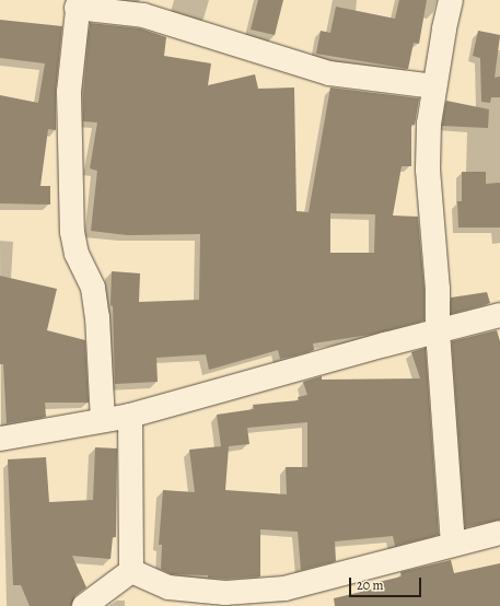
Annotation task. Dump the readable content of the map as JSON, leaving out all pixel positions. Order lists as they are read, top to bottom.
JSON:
{
  "scale_bar": "20 m"
}
